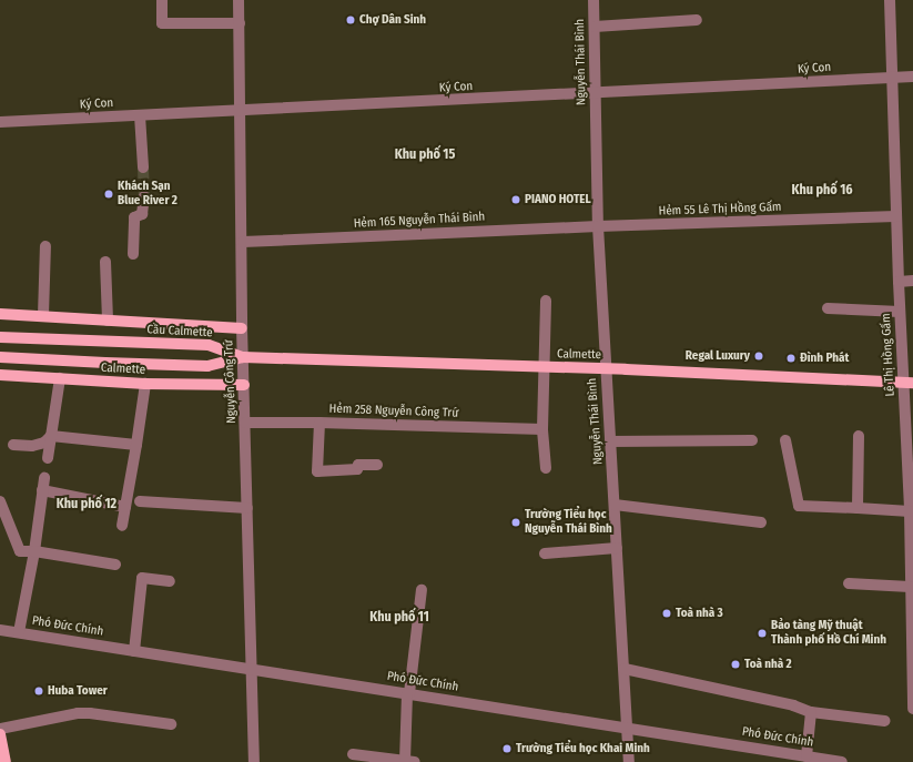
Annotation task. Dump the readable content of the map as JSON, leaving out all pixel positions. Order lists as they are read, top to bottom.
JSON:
{
  "streets": {
    "main road": ["Cầu Calmette", "Calmette"],
    "street": [
      "Nguyễn Thái Bình",
      "Ký Con",
      "Hẻm 55 Lê Thị Hồng Gấm",
      "Hẻm 165 Nguyễn Thái Bình",
      "Lê Thị Hồng Gấm",
      "Nguyễn Công Trứ",
      "Hẻm 258 Nguyễn Công Trứ",
      "Phó Đức Chính"
    ]
  },
  "crossings": [
    ["Nguyễn Thái Bình", "Ký Con"],
    ["Nguyễn Thái Bình", "Hẻm 55 Lê Thị Hồng Gấm"],
    ["Nguyễn Thái Bình", "Hẻm 165 Nguyễn Thái Bình"],
    ["Nguyễn Thái Bình", "Calmette"],
    ["Nguyễn Thái Bình", "Phó Đức Chính"],
    ["Ký Con", "Lê Thị Hồng Gấm"],
    ["Ký Con", "Nguyễn Công Trứ"],
    ["Hẻm 55 Lê Thị Hồng Gấm", "Hẻm 165 Nguyễn Thái Bình"],
    ["Hẻm 55 Lê Thị Hồng Gấm", "Lê Thị Hồng Gấm"],
    ["Hẻm 165 Nguyễn Thái Bình", "Nguyễn Công Trứ"],
    ["Cầu Calmette", "Calmette"],
    ["Cầu Calmette", "Nguyễn Công Trứ"],
    ["Calmette", "Lê Thị Hồng Gấm"],
    ["Calmette", "Nguyễn Công Trứ"],
    ["Nguyễn Công Trứ", "Hẻm 258 Nguyễn Công Trứ"],
    ["Nguyễn Công Trứ", "Phó Đức Chính"]
  ],
  "districts": [
    "Khu phố 15",
    "Khu phố 16",
    "Khu phố 12",
    "Khu phố 11"
  ],
  "places": [
    "Chợ Dân Sinh",
    "Khách Sạn Blue River 2",
    "PIANO HOTEL",
    "Regal Luxury",
    "Đình Phát",
    "Trường Tiểu học Nguyễn Thái Bình",
    "Toà nhà 3",
    "Bảo tàng Mỹ thuật Thành phố Hồ Chí Minh",
    "Toà nhà 2",
    "Huba Tower",
    "Trường Tiểu học Khai Minh"
  ]
}
